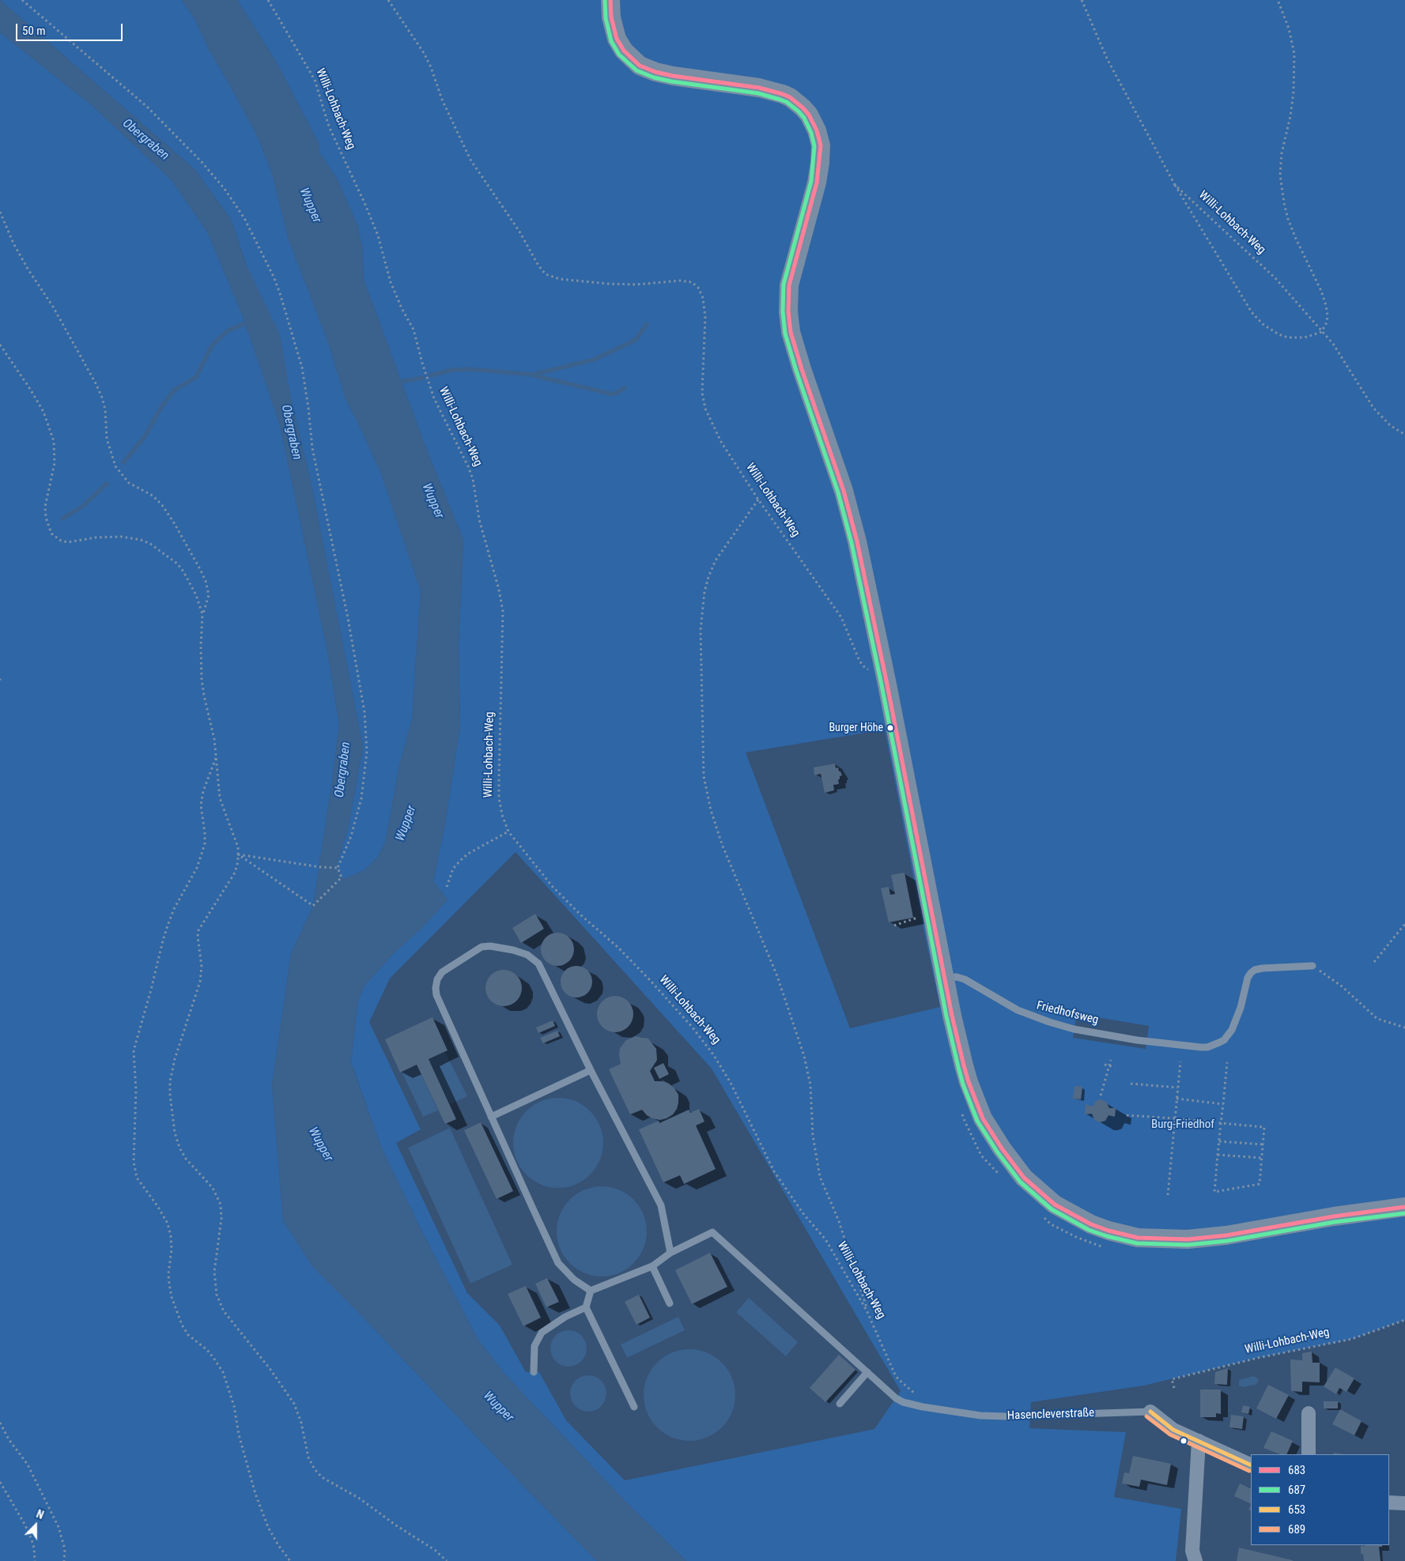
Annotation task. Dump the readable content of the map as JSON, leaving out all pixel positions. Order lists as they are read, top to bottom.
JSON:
{
  "streets": {
    "street": ["Hasencleverstraße"],
    "lane": ["Friedhofsweg"],
    "path": ["Willi-Lohbach-Weg"]
  },
  "crossings": [
    ["Willi-Lohbach-Weg", "Hasencleverstraße"]
  ],
  "water": ["Obergraben", "Wupper"],
  "parks": ["Burg-Friedhof"],
  "places": ["Burger Höhe"],
  "lines": [
    "transit line 683",
    "transit line 687",
    "transit line 653",
    "transit line 689"
  ],
  "legend": [
    "683",
    "687",
    "653",
    "689"
  ],
  "scale_bar": "50 m",
  "north": "top"
}
